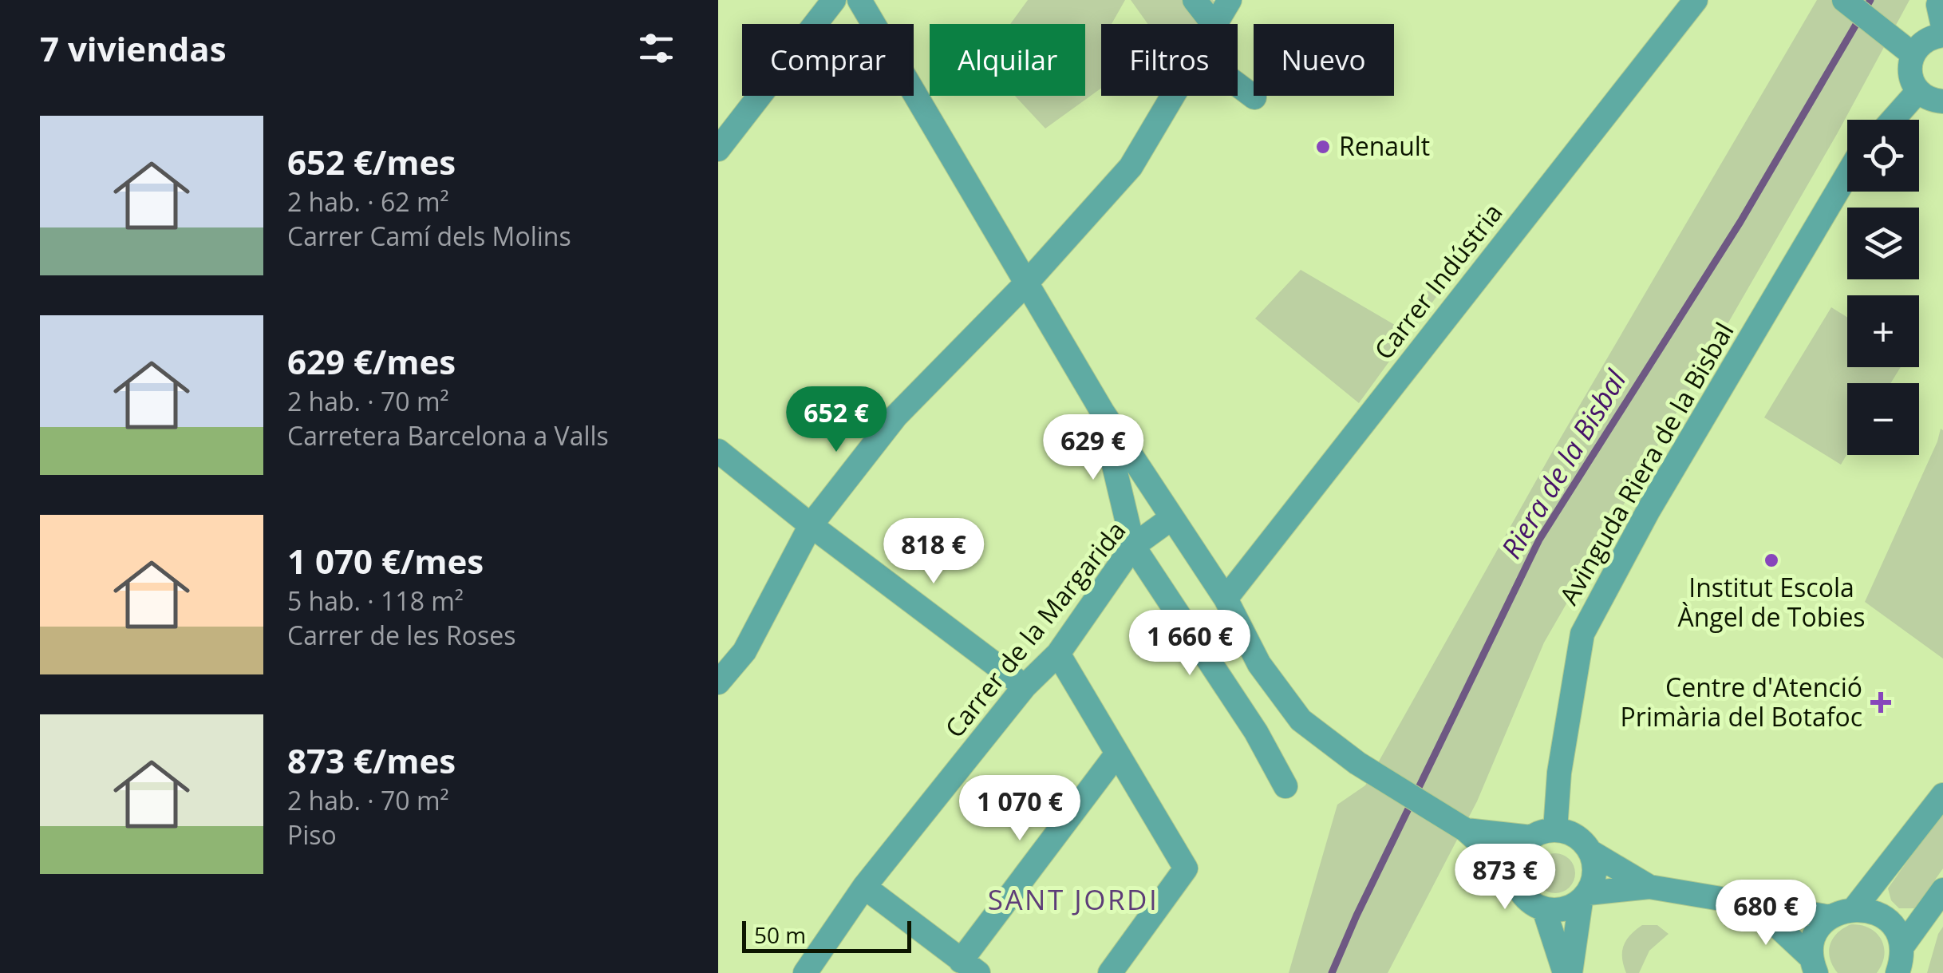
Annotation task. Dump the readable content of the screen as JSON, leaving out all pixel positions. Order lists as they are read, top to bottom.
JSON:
{
  "streets": {
    "street": ["Carrer Indústria", "Avinguda Riera de la Bisbal", "Carrer de la Margarida"]
  },
  "districts": ["SANT JORDI"],
  "water": ["Riera de la Bisbal"],
  "places": {
    "other": ["Renault", "Institut Escola Àngel de Tobies"],
    "health": ["Centre d'Atenció Primària del Botafoc"]
  },
  "scale_bar": "50 m",
  "page": {
    "heading": "7 viviendas",
    "chip": [
      "Comprar",
      "Alquilar",
      "Filtros",
      "Nuevo"
    ],
    "list": [
      {
        "name": "652 €/mes",
        "note": "2 hab. · 62 m² · Carrer Camí dels Molins"
      },
      {
        "name": "629 €/mes",
        "note": "2 hab. · 70 m² · Carretera Barcelona a Valls"
      },
      {
        "name": "1 070 €/mes",
        "note": "5 hab. · 118 m² · Carrer de les Roses"
      },
      {
        "name": "873 €/mes",
        "note": "2 hab. · 70 m² · Piso"
      }
    ],
    "map_buttons": ["+", "−"],
    "price": [
      "652 €",
      "629 €",
      "818 €",
      "1 660 €",
      "1 070 €",
      "873 €",
      "680 €"
    ],
    "scale": "50 m"
  }
}
